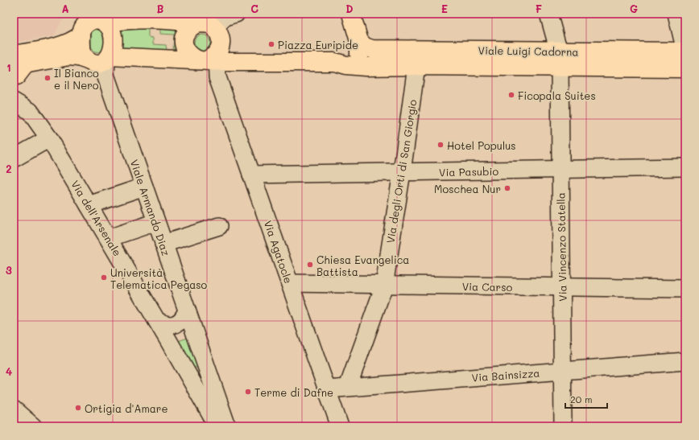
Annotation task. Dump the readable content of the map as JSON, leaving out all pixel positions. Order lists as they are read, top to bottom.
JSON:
{
  "streets": {
    "main road": ["Viale Luigi Cadorna"],
    "street": [
      "Via degli Orti di San Giorgio",
      "Via Pasubio",
      "Viale Armando Diaz",
      "Via dell'Arsenale",
      "Via Vincenzo Statella",
      "Via Agatocle",
      "Via Carso",
      "Via Bainsizza"
    ]
  },
  "crossings": [
    ["Viale Luigi Cadorna", "Via degli Orti di San Giorgio"],
    ["Viale Luigi Cadorna", "Viale Armando Diaz"],
    ["Viale Luigi Cadorna", "Via Vincenzo Statella"],
    ["Viale Luigi Cadorna", "Via Agatocle"],
    ["Via degli Orti di San Giorgio", "Via Pasubio"],
    ["Via degli Orti di San Giorgio", "Via Carso"],
    ["Via degli Orti di San Giorgio", "Via Bainsizza"],
    ["Via Pasubio", "Via Vincenzo Statella"],
    ["Via Pasubio", "Via Agatocle"],
    ["Via Vincenzo Statella", "Via Carso"],
    ["Via Vincenzo Statella", "Via Bainsizza"],
    ["Via Agatocle", "Via Carso"],
    ["Via Agatocle", "Via Bainsizza"]
  ],
  "places": [
    "Piazza Euripide",
    "Il Bianco e il Nero",
    "Ficopala Suites",
    "Hotel Populus",
    "Moschea Nur",
    "Chiesa Evangelica Battista",
    "Università Telematica Pegaso",
    "Terme di Dafne",
    "Ortigia d'Amare"
  ],
  "scale_bar": "20 m",
  "grid": {
    "columns": [
      "A",
      "B",
      "C",
      "D",
      "E",
      "F",
      "G"
    ],
    "rows": [
      "1",
      "2",
      "3",
      "4"
    ]
  }
}
